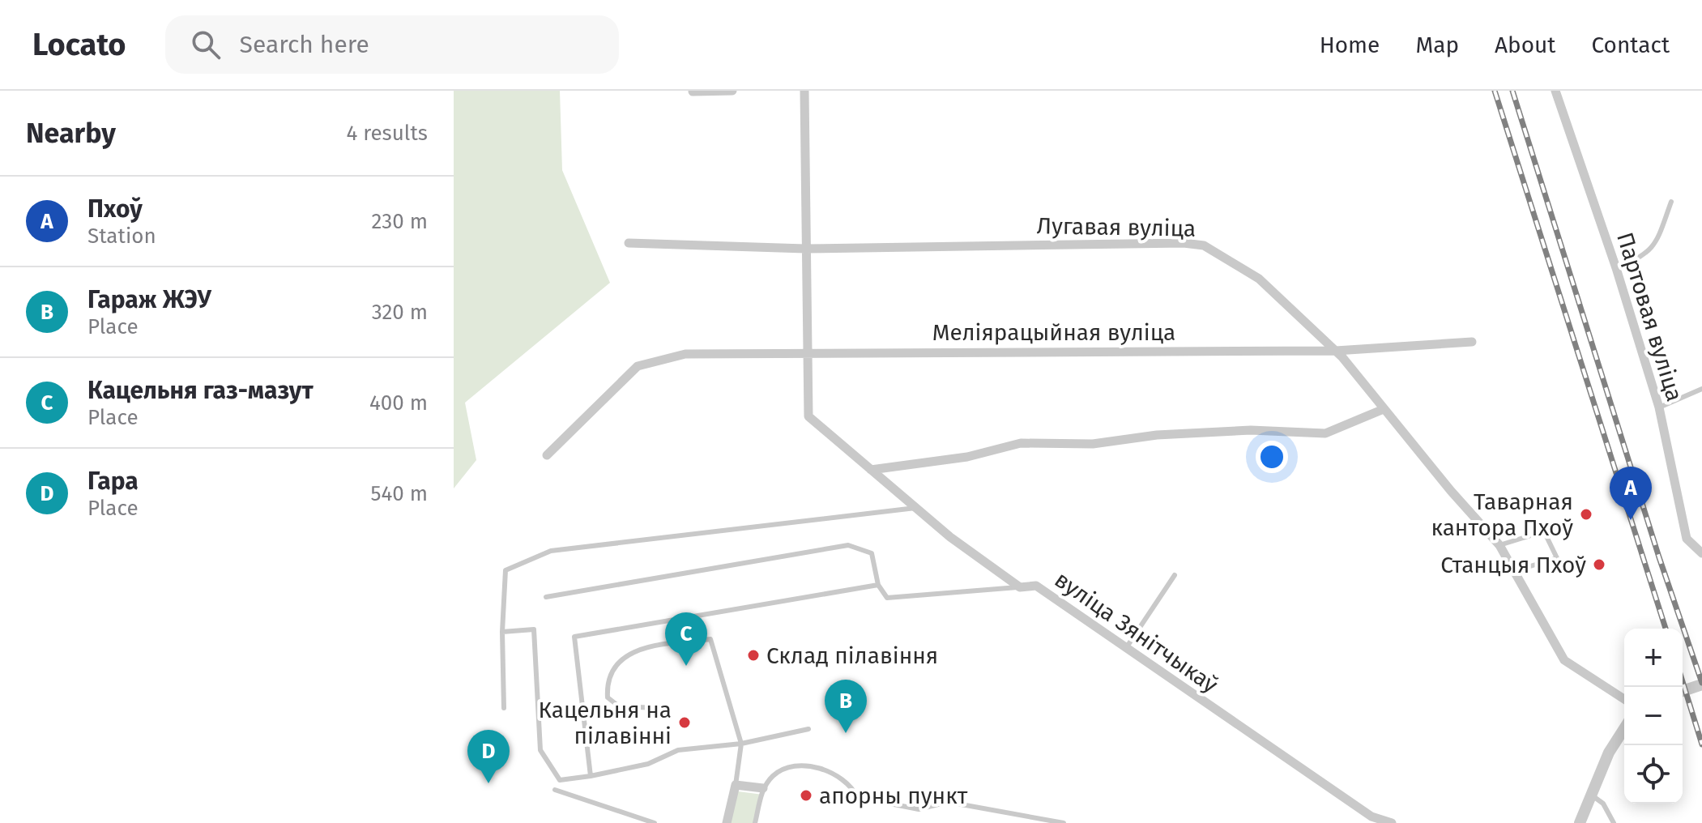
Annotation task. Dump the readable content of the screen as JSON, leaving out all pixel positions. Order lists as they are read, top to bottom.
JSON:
{
  "streets": {
    "street": [
      "Лугавая вуліца",
      "Партовая вуліца",
      "Меліярацыйная вуліца",
      "вуліца Зянітчыкаў"
    ]
  },
  "crossings": [
    ["Лугавая вуліца", "Меліярацыйная вуліца"],
    ["Меліярацыйная вуліца", "вуліца Зянітчыкаў"]
  ],
  "places": [
    "Таварная кантора Пхоў",
    "Станцыя Пхоў",
    "Склад пілавіння",
    "Кацельня на пілавінні",
    "апорны пункт"
  ],
  "page": {
    "header": "Locato",
    "search": "Search here",
    "nav": [
      "Home",
      "Map",
      "About",
      "Contact"
    ],
    "heading": ["Nearby", "4 results"],
    "list": [
      {
        "mark": "A",
        "name": "Пхоў",
        "note": "Station",
        "value": "230 m"
      },
      {
        "mark": "B",
        "name": "Гараж ЖЭУ",
        "note": "Place",
        "value": "320 m"
      },
      {
        "mark": "C",
        "name": "Кацельня газ-мазут",
        "note": "Place",
        "value": "400 m"
      },
      {
        "mark": "D",
        "name": "Гара",
        "note": "Place",
        "value": "540 m"
      }
    ],
    "pins": [
      "A",
      "C",
      "B",
      "D"
    ],
    "map_buttons": ["+", "−"]
  }
}
